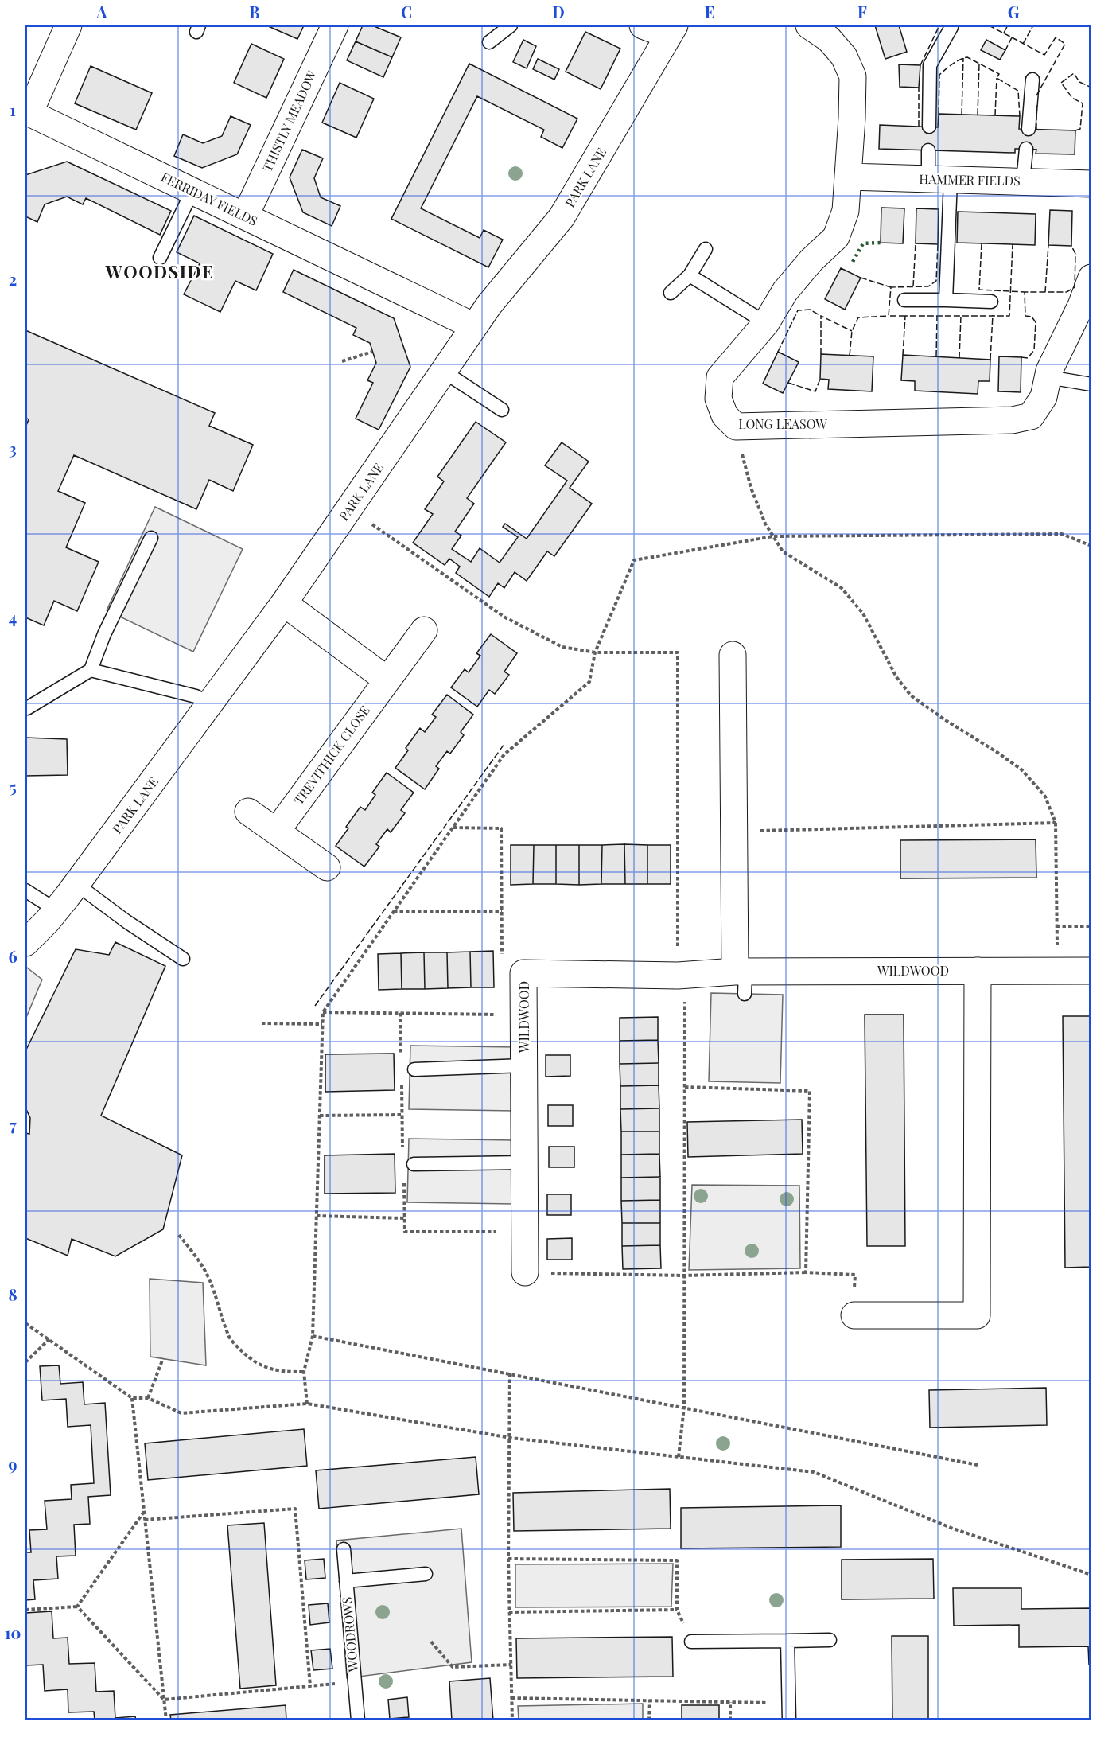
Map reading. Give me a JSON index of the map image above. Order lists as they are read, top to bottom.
{
  "streets": {
    "street": [
      "THISTLY MEADOW",
      "PARK LANE",
      "HAMMER FIELDS",
      "FERRIDAY FIELDS",
      "LONG LEASOW",
      "TREVITHICK CLOSE",
      "WILDWOOD"
    ],
    "lane": ["WOODROWS"]
  },
  "crossings": [
    ["THISTLY MEADOW", "FERRIDAY FIELDS"],
    ["PARK LANE", "FERRIDAY FIELDS"],
    ["HAMMER FIELDS", "LONG LEASOW"]
  ],
  "districts": ["WOODSIDE"],
  "grid": {
    "columns": [
      "A",
      "B",
      "C",
      "D",
      "E",
      "F",
      "G"
    ],
    "rows": [
      "1",
      "2",
      "3",
      "4",
      "5",
      "6",
      "7",
      "8",
      "9",
      "10"
    ]
  }
}
